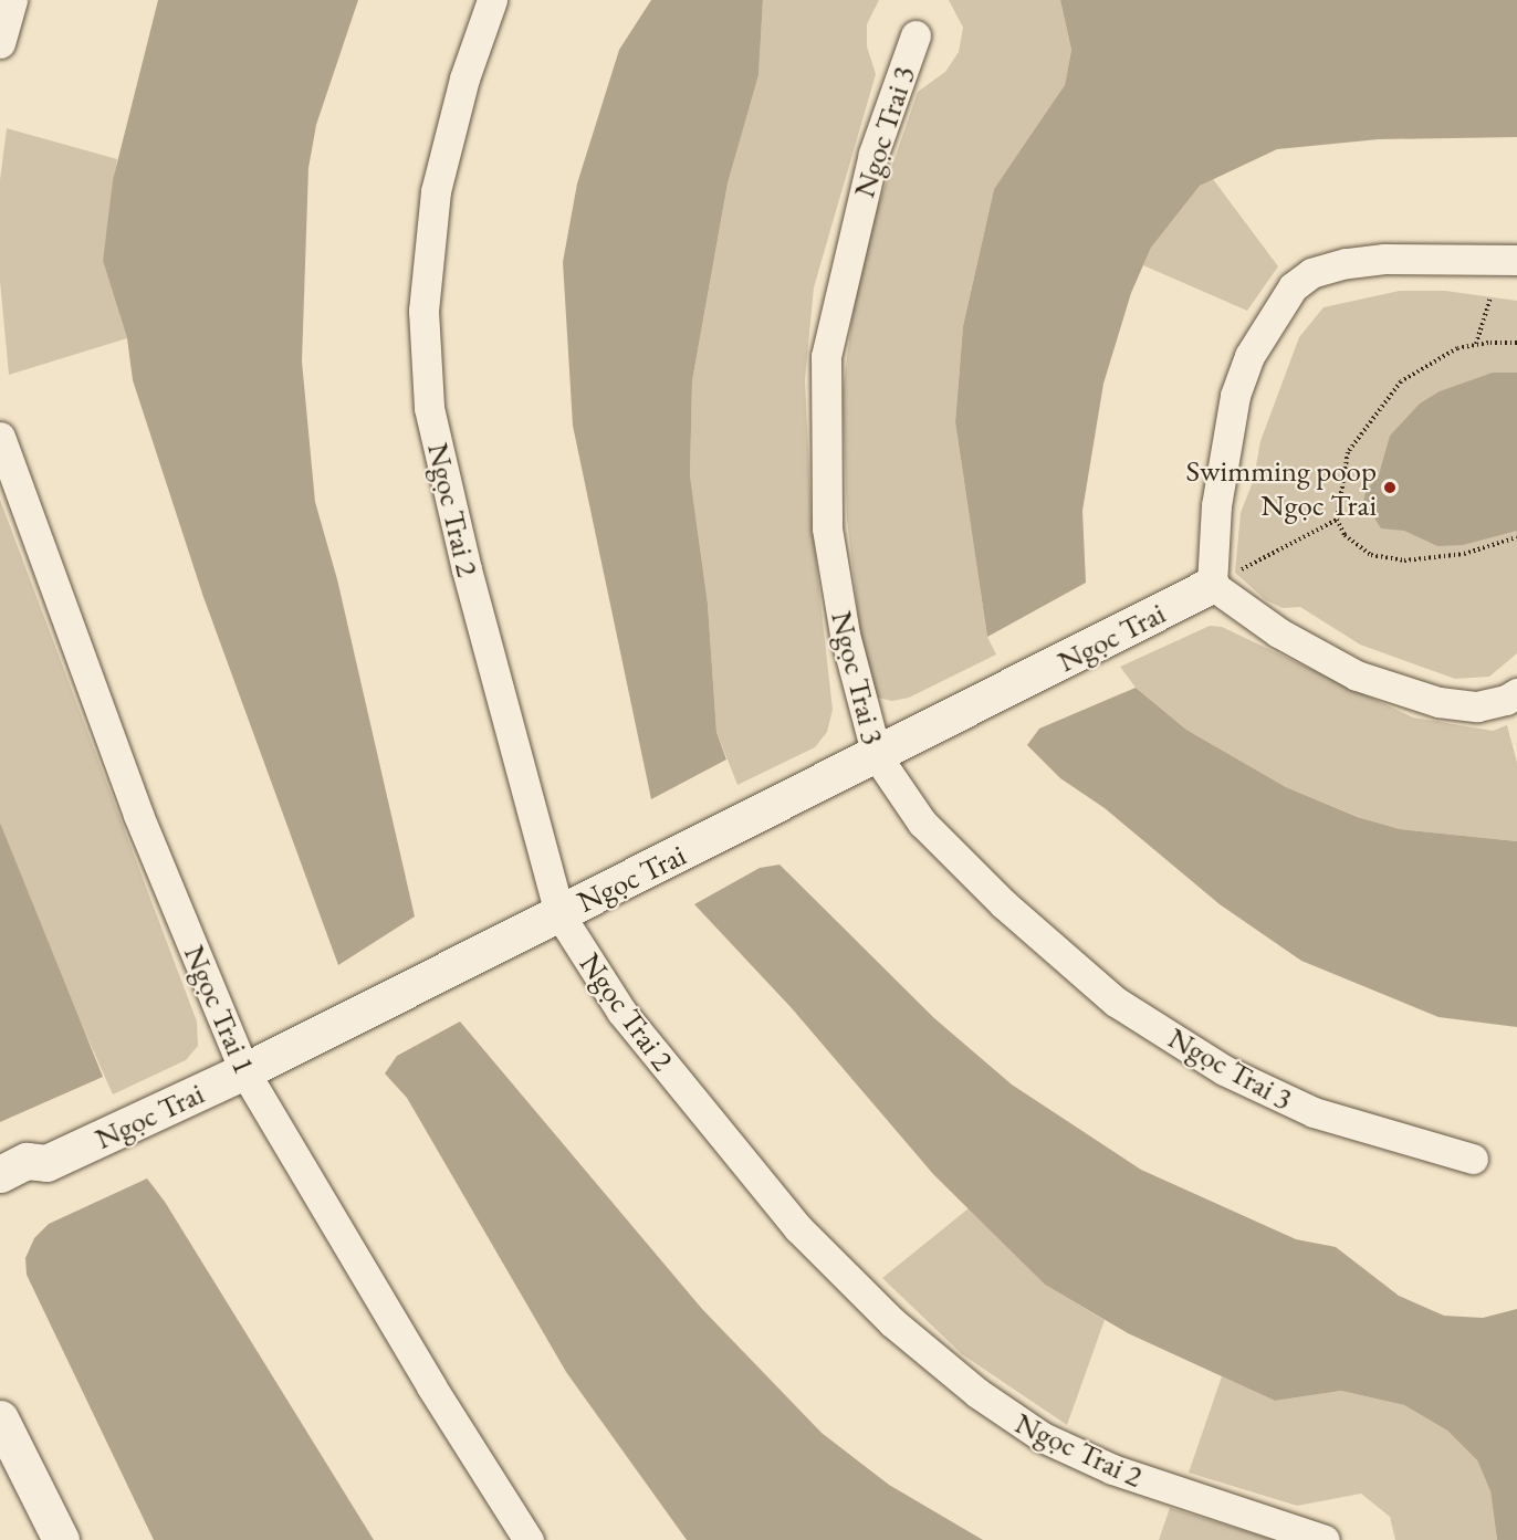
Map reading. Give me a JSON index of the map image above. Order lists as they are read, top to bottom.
{
  "streets": {
    "street": [
      "Ngọc Trai 3",
      "Ngọc Trai 2",
      "Ngọc Trai",
      "Ngọc Trai 1"
    ]
  },
  "crossings": [
    ["Ngọc Trai 3", "Ngọc Trai"],
    ["Ngọc Trai 2", "Ngọc Trai"],
    ["Ngọc Trai", "Ngọc Trai 1"]
  ],
  "places": ["Swimming poop Ngọc Trai"]
}
